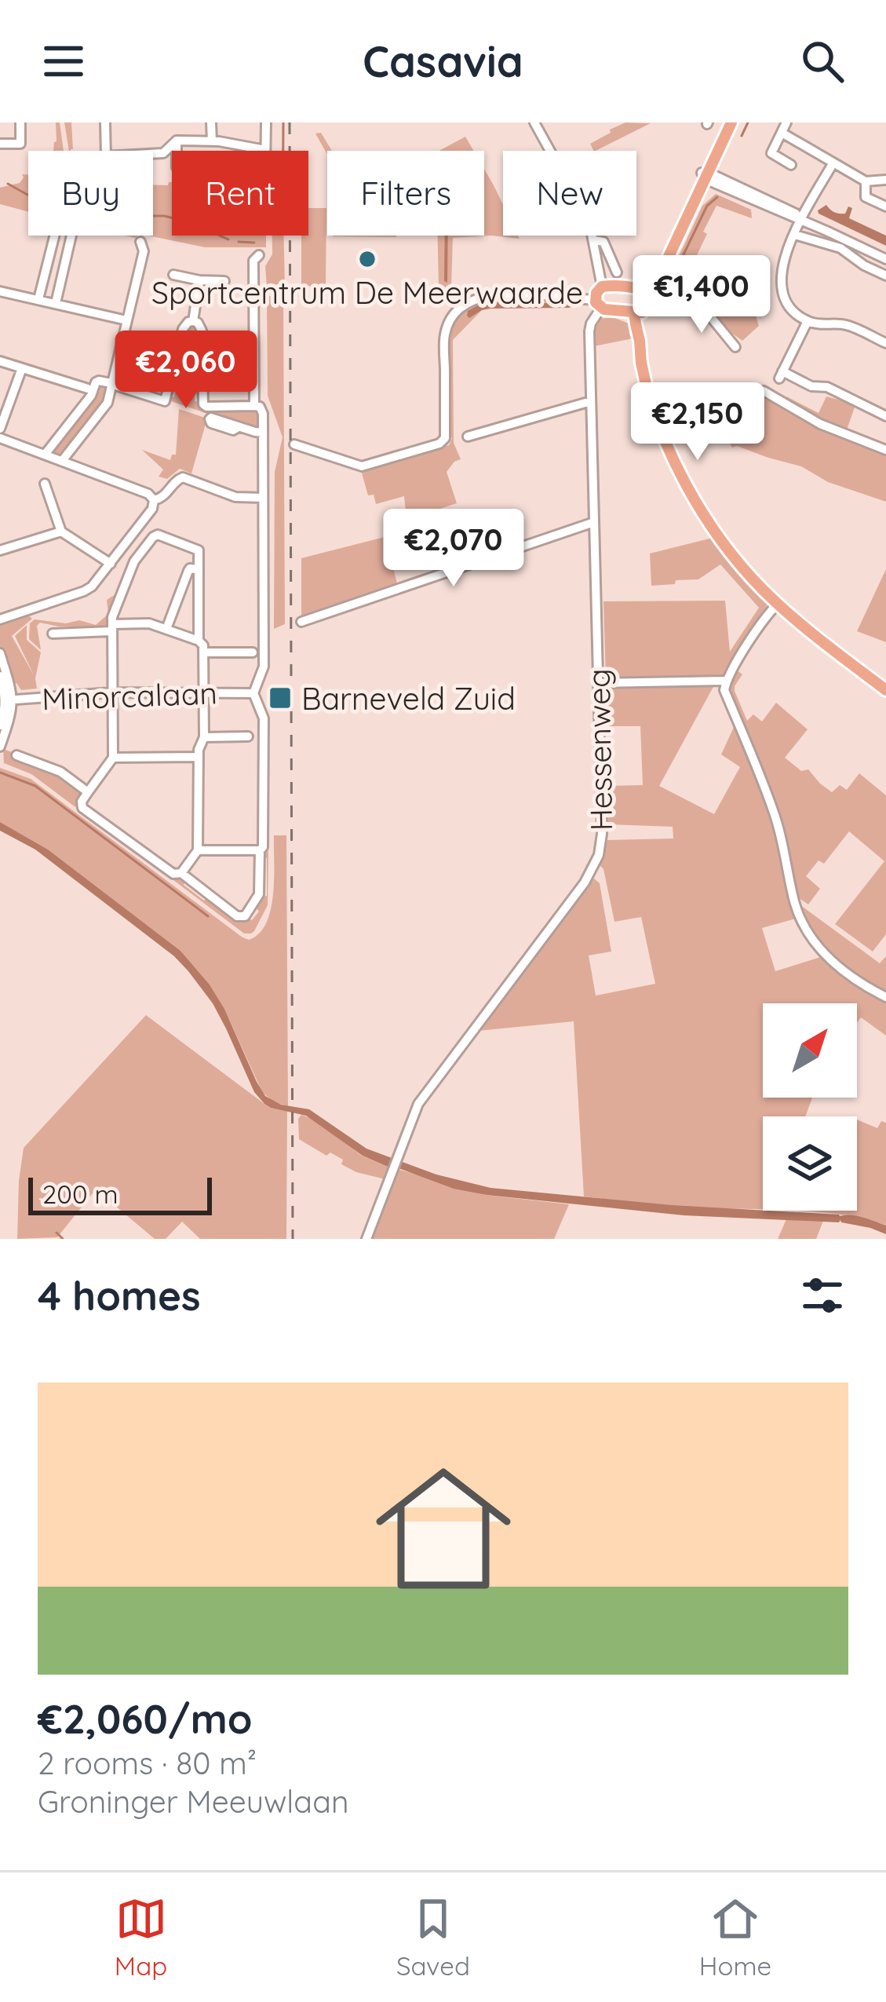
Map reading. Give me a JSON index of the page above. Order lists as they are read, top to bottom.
{
  "streets": {
    "street": ["Minorcalaan", "Hessenweg"]
  },
  "places": {
    "other": ["Sportcentrum De Meerwaarde"],
    "transit": ["Barneveld Zuid"]
  },
  "scale_bar": "200 m",
  "north": "top right",
  "page": {
    "header": "Casavia",
    "chip": [
      "Buy",
      "Rent",
      "Filters",
      "New"
    ],
    "price": [
      "€1,400",
      "€2,060",
      "€2,150",
      "€2,070"
    ],
    "scale": "200 m",
    "heading": "4 homes",
    "list": [
      {
        "name": "€2,060/mo",
        "note": "2 rooms · 80 m² · Groninger Meeuwlaan"
      }
    ],
    "tabs": ["Map", "Saved", "Home"]
  }
}
